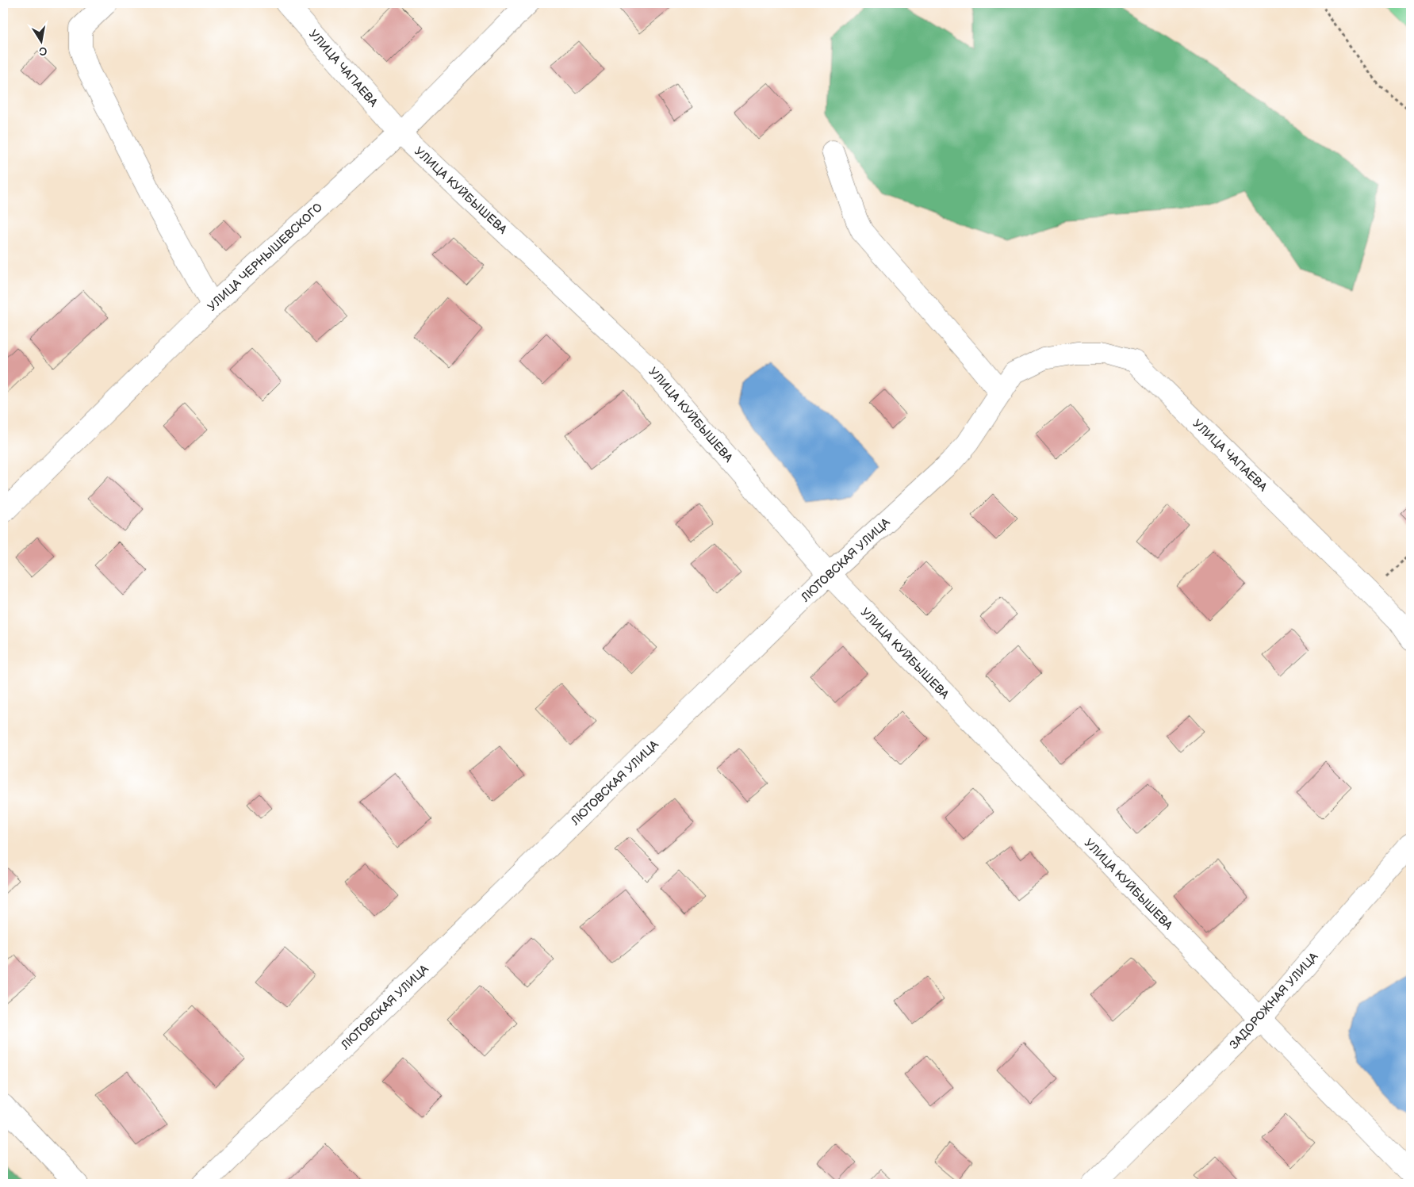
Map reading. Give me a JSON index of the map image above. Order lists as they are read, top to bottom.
{
  "streets": {
    "street": [
      "УЛИЦА ЧАПАЕВА",
      "УЛИЦА КУЙБЫШЕВА",
      "УЛИЦА ЧЕРНЫШЕВСКОГО",
      "ЛЮТОВСКАЯ УЛИЦА",
      "ЗАДОРОЖНАЯ УЛИЦА"
    ]
  },
  "crossings": [
    ["УЛИЦА ЧАПАЕВА", "УЛИЦА КУЙБЫШЕВА"],
    ["УЛИЦА ЧАПАЕВА", "УЛИЦА ЧЕРНЫШЕВСКОГО"],
    ["УЛИЦА ЧАПАЕВА", "ЛЮТОВСКАЯ УЛИЦА"],
    ["УЛИЦА КУЙБЫШЕВА", "УЛИЦА ЧЕРНЫШЕВСКОГО"],
    ["УЛИЦА КУЙБЫШЕВА", "ЛЮТОВСКАЯ УЛИЦА"],
    ["УЛИЦА КУЙБЫШЕВА", "ЗАДОРОЖНАЯ УЛИЦА"]
  ],
  "north": "bottom"
}
